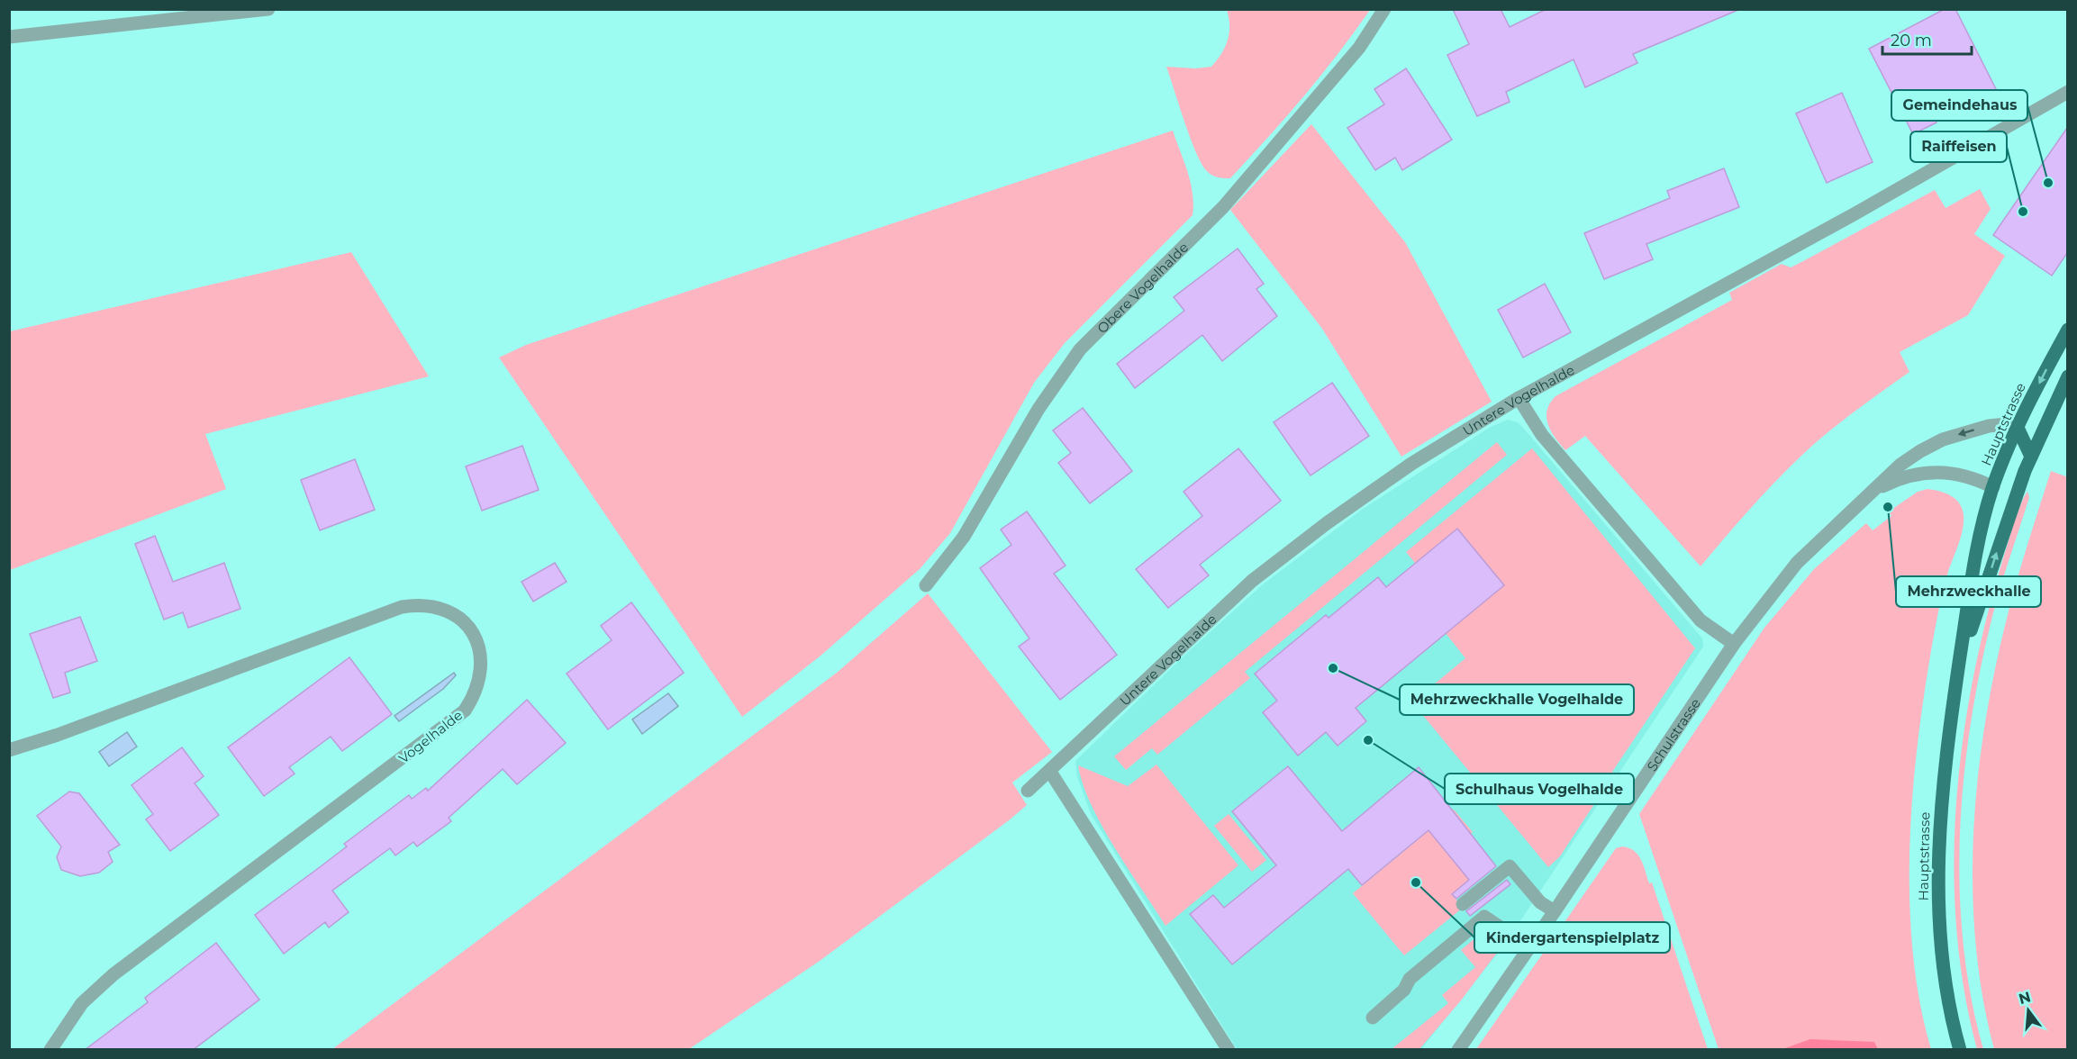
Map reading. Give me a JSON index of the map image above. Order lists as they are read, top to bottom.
{
  "streets": {
    "main road": ["Hauptstrasse"],
    "street": [
      "Obere Vogelhalde",
      "Untere Vogelhalde",
      "Schulstrasse",
      "Vogelhalde"
    ]
  },
  "crossings": [
    ["Hauptstrasse", "Schulstrasse"]
  ],
  "places": [
    "Gemeindehaus",
    "Raiffeisen",
    "Mehrzweckhalle",
    "Mehrzweckhalle Vogelhalde",
    "Schulhaus Vogelhalde",
    "Kindergartenspielplatz"
  ],
  "scale_bar": "20 m",
  "north": "top"
}
